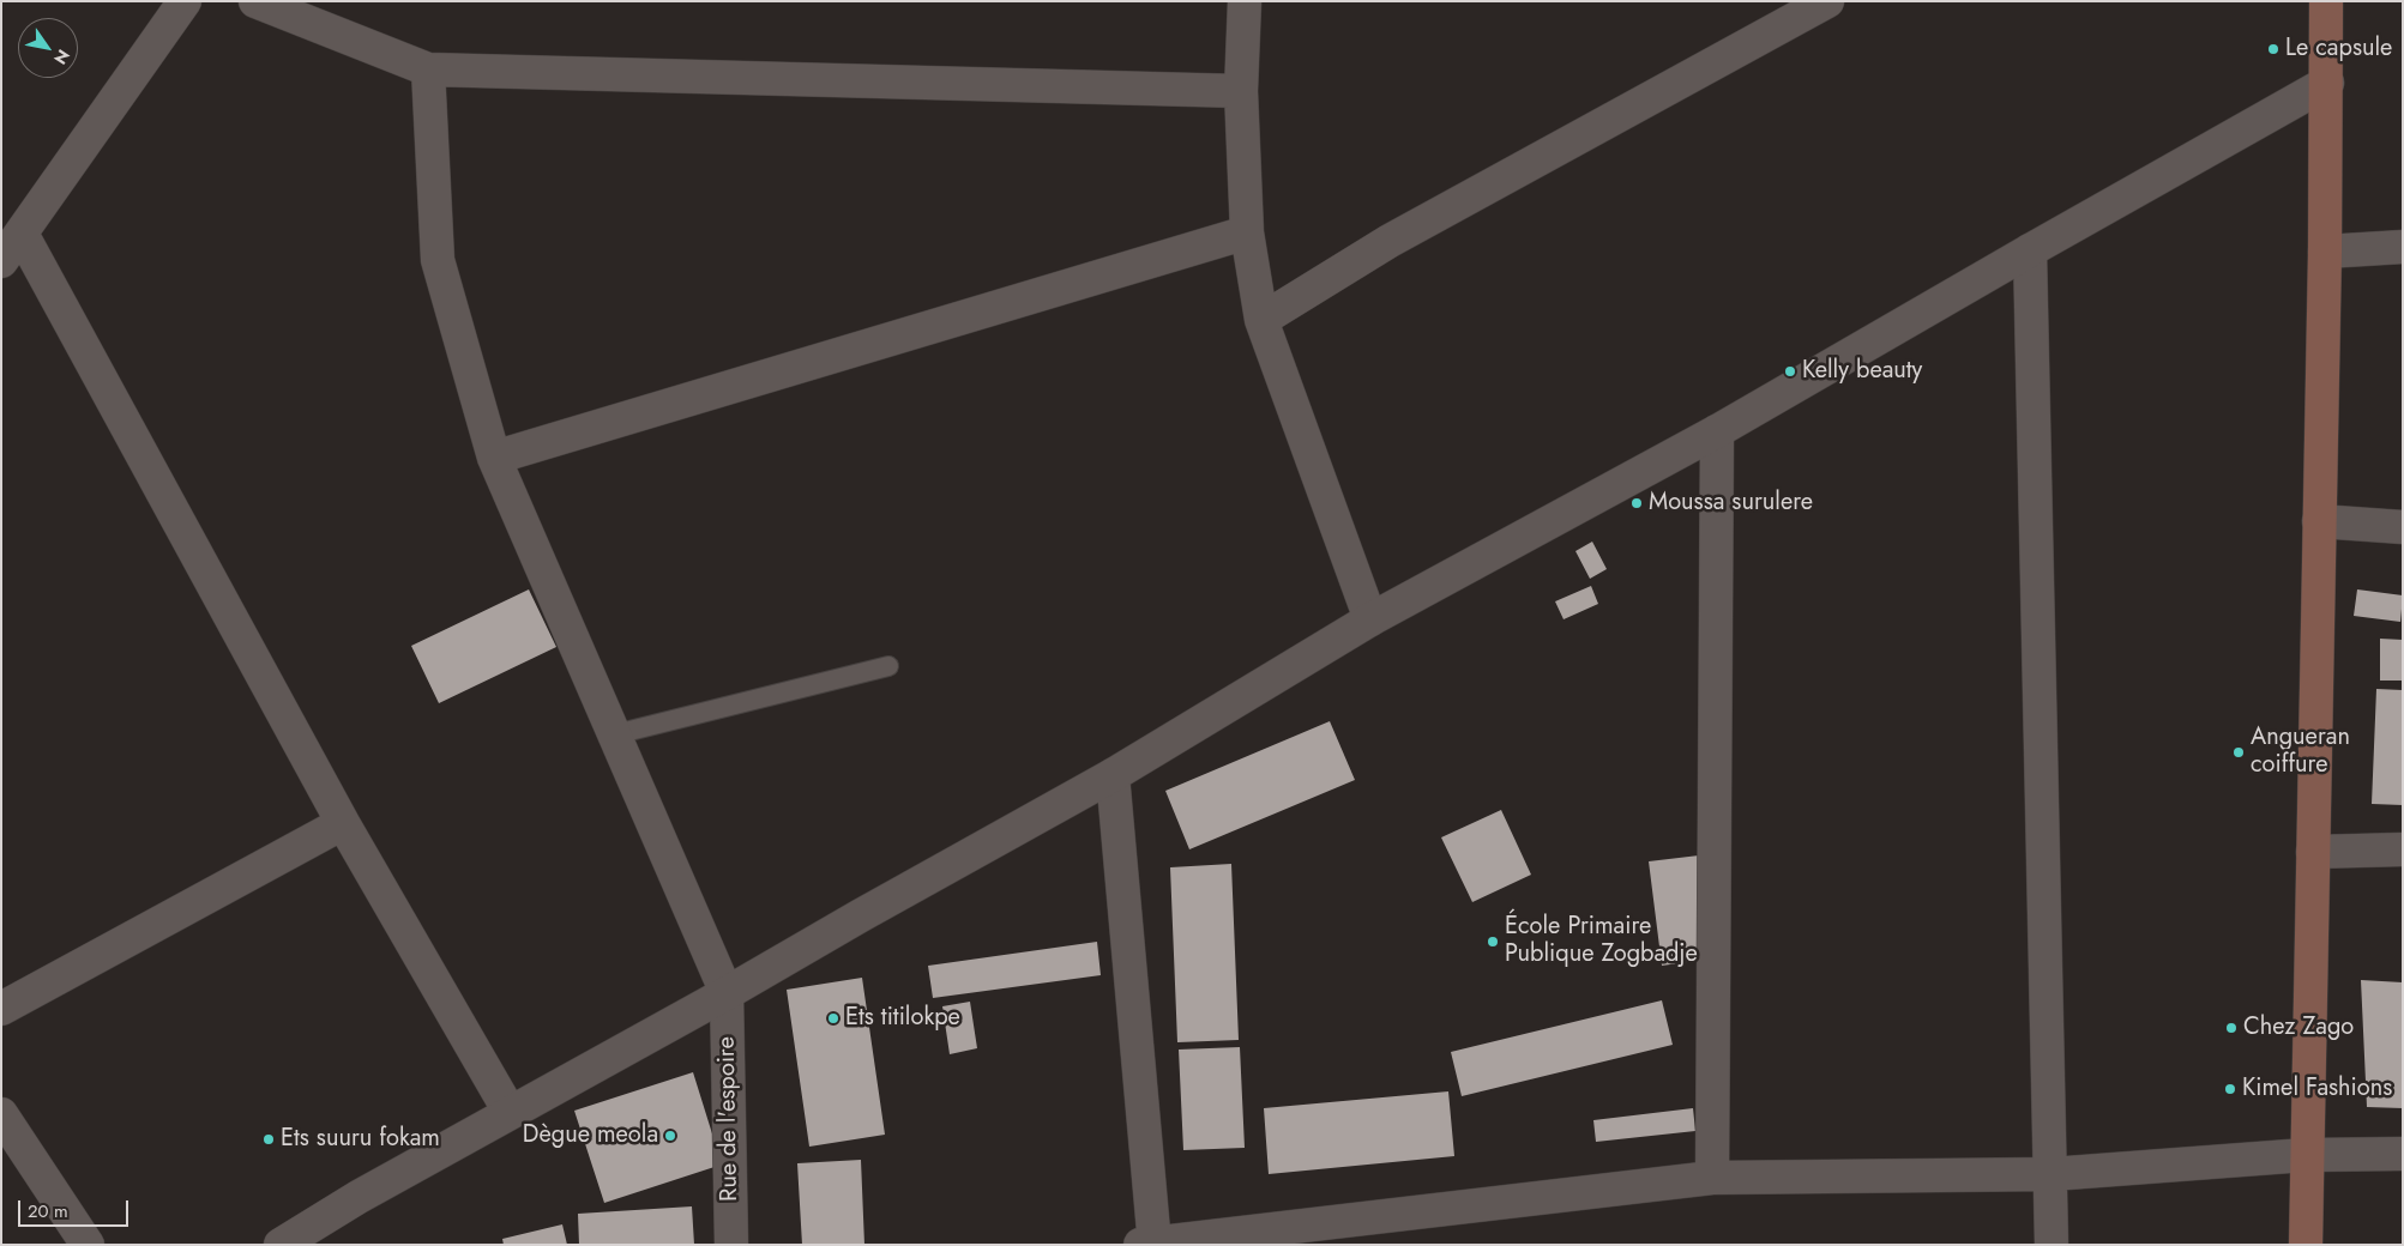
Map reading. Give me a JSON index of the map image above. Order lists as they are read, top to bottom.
{
  "streets": {
    "street": ["Rue de l'espoire"]
  },
  "places": [
    "Le capsule",
    "Kelly beauty",
    "Moussa surulere",
    "Angueran coiffure",
    "École Primaire Publique Zogbadje",
    "Ets titilokpe",
    "Chez Zago",
    "Kimel Fashions",
    "Dègue meola",
    "Ets suuru fokam"
  ],
  "scale_bar": "20 m",
  "north": "bottom right"
}
